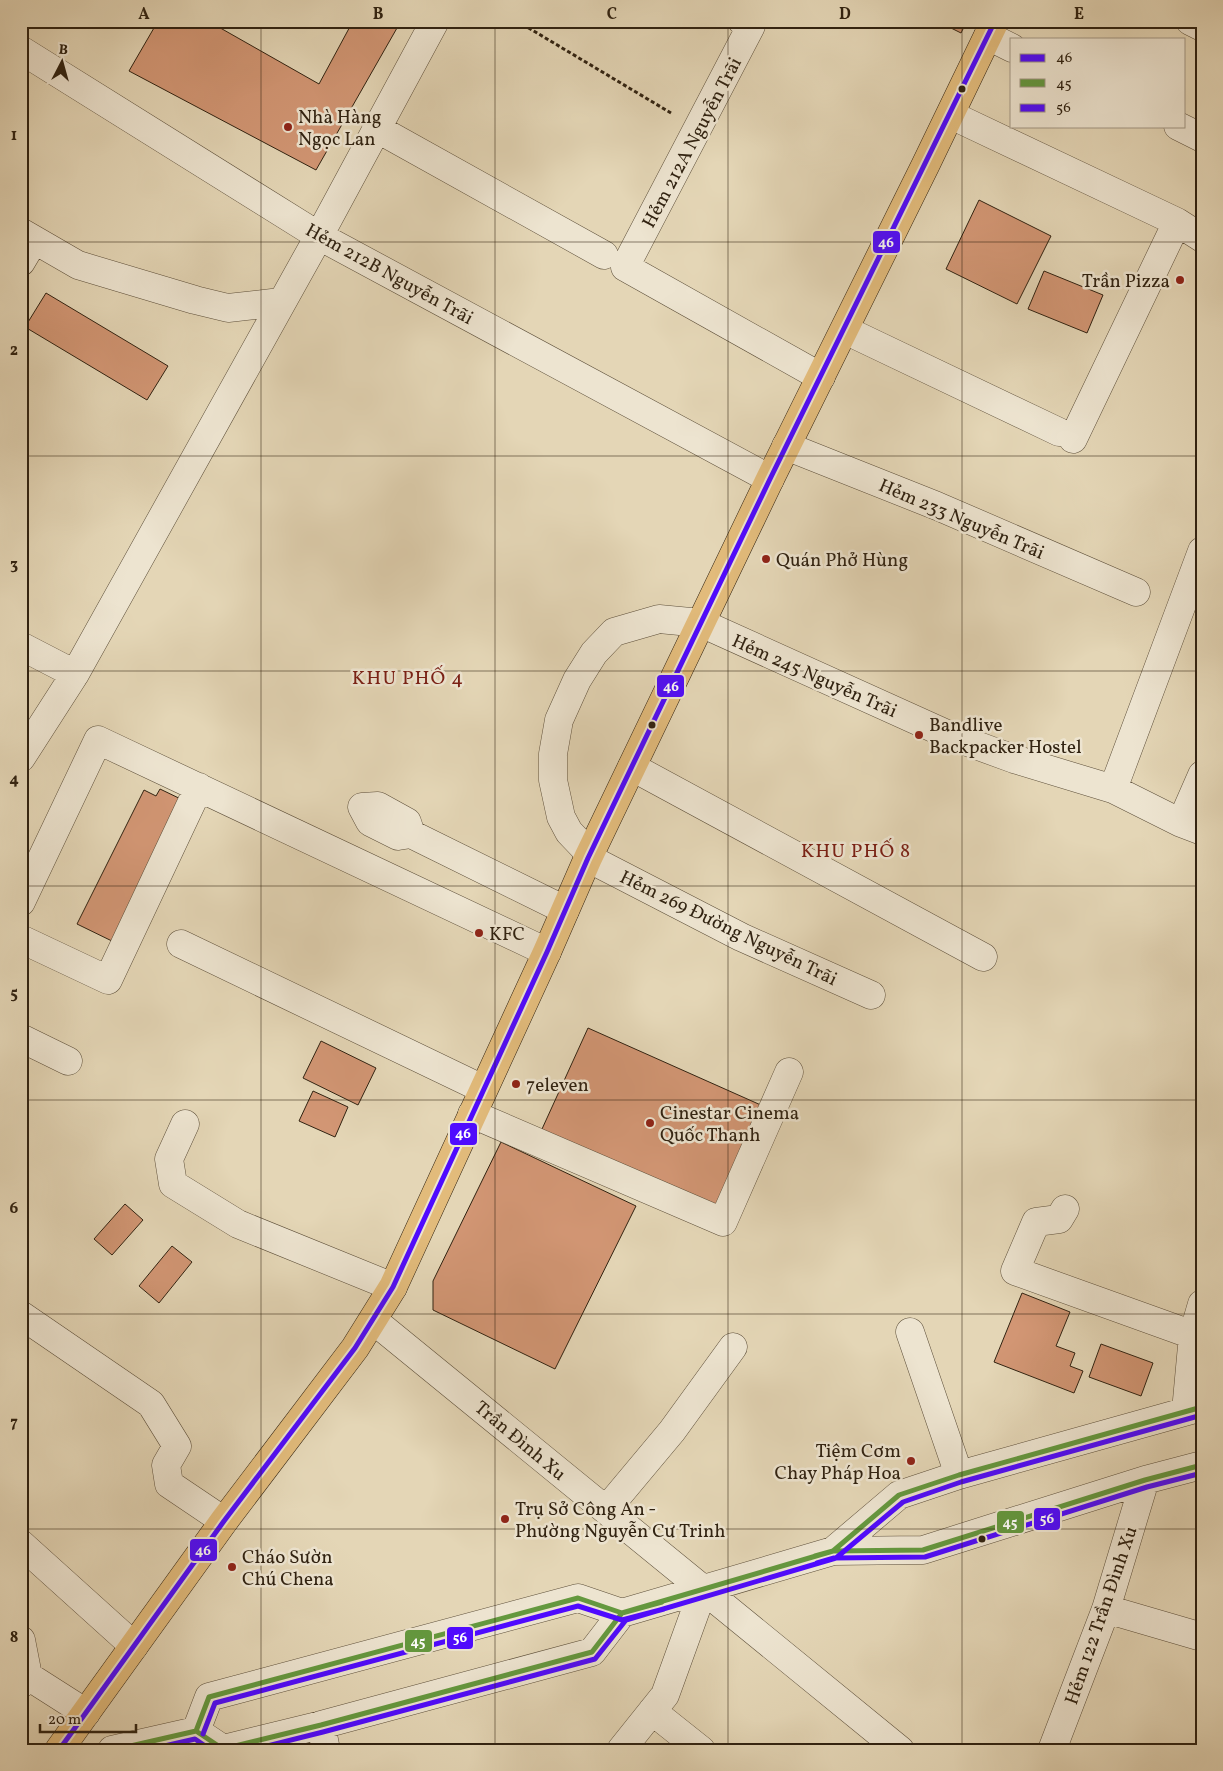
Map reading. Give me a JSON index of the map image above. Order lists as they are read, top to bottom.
{
  "streets": {
    "street": [
      "Hẻm 212A Nguyễn Trãi",
      "Hẻm 212B Nguyễn Trãi",
      "Hẻm 233 Nguyễn Trãi",
      "Hẻm 245 Nguyễn Trãi",
      "Hẻm 269 Đường Nguyễn Trãi",
      "Trần Ðình Xu",
      "Hẻm 122 Trần Ðình Xu"
    ]
  },
  "crossings": [
    ["Hẻm 245 Nguyễn Trãi", "Hẻm 269 Đường Nguyễn Trãi"]
  ],
  "districts": ["KHU PHỐ 4", "KHU PHỐ 8"],
  "places": [
    "Nhà Hàng Ngọc Lan",
    "Trần Pizza",
    "Quán Phở Hùng",
    "Bandlive Backpacker Hostel",
    "KFC",
    "7eleven",
    "Cinestar Cinema Quốc Thanh",
    "Tiệm Cơm Chay Pháp Hoa",
    "Trụ Sở Công An - Phường Nguyễn Cư Trinh",
    "Cháo Sườn Chú Chena"
  ],
  "lines": ["transit line 46", "transit line 45", "transit line 56"],
  "legend": ["46", "45", "56"],
  "scale_bar": "20 m",
  "north": "top",
  "grid": {
    "columns": [
      "A",
      "B",
      "C",
      "D",
      "E"
    ],
    "rows": [
      "1",
      "2",
      "3",
      "4",
      "5",
      "6",
      "7",
      "8"
    ]
  }
}
